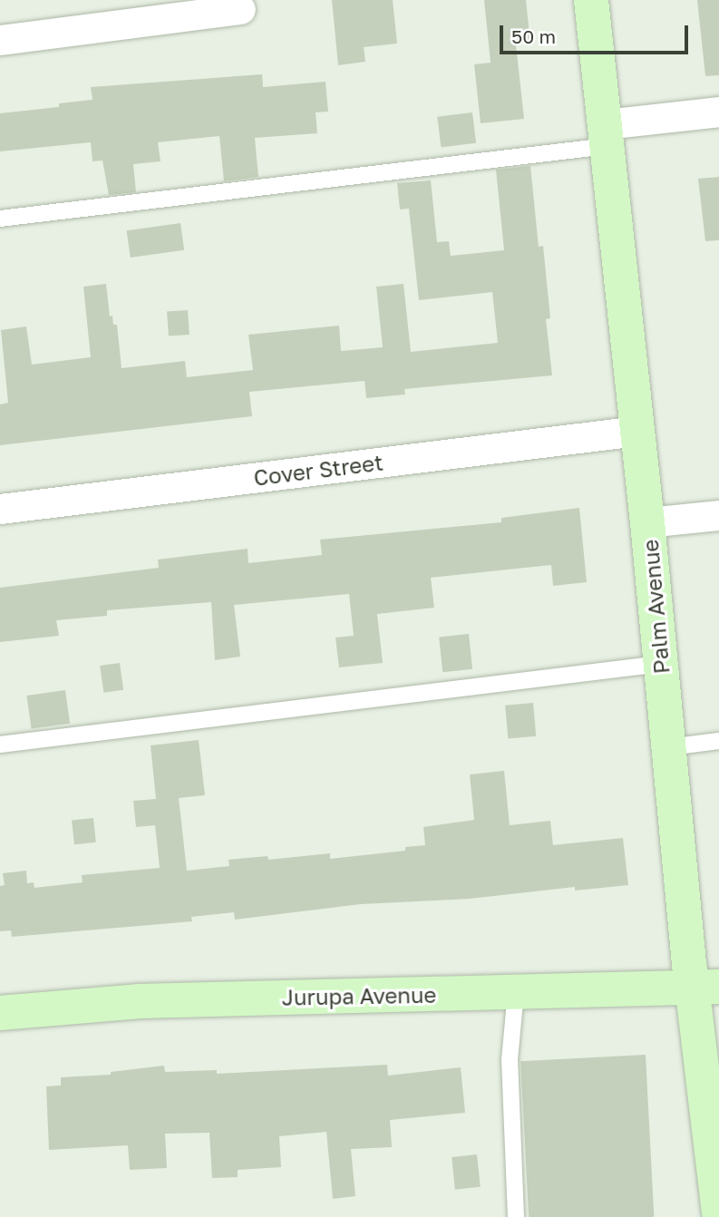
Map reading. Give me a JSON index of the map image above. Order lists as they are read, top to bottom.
{
  "streets": {
    "street": ["Cover Street", "Palm Avenue", "Jurupa Avenue"]
  },
  "crossings": [
    ["Cover Street", "Palm Avenue"],
    ["Palm Avenue", "Jurupa Avenue"]
  ],
  "scale_bar": "50 m"
}
